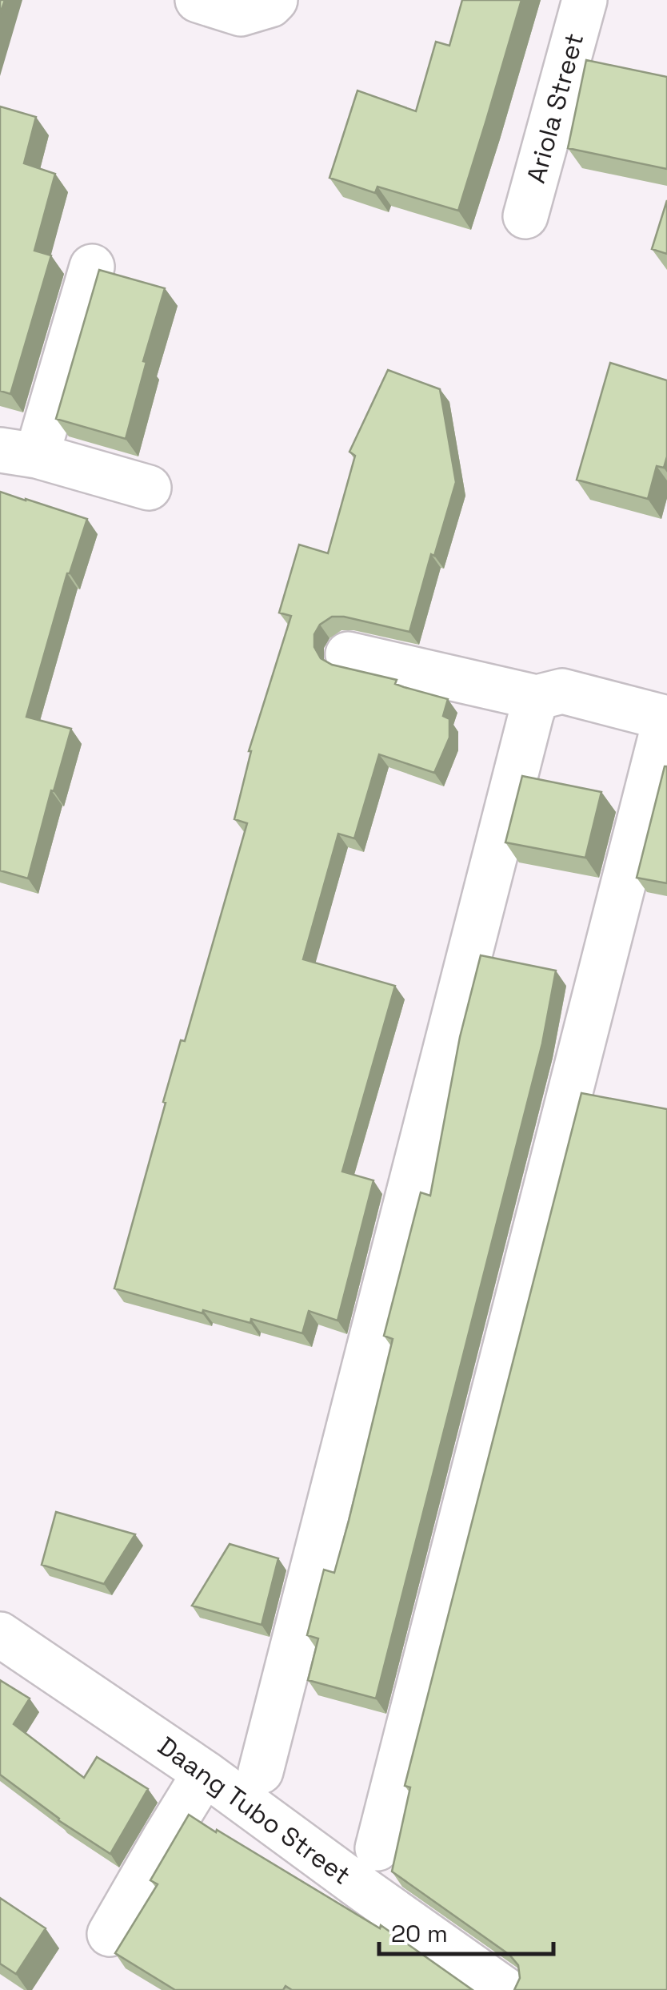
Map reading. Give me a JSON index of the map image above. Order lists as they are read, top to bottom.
{
  "streets": {
    "street": ["Ariola Street", "Daang Tubo Street"]
  },
  "scale_bar": "20 m"
}
